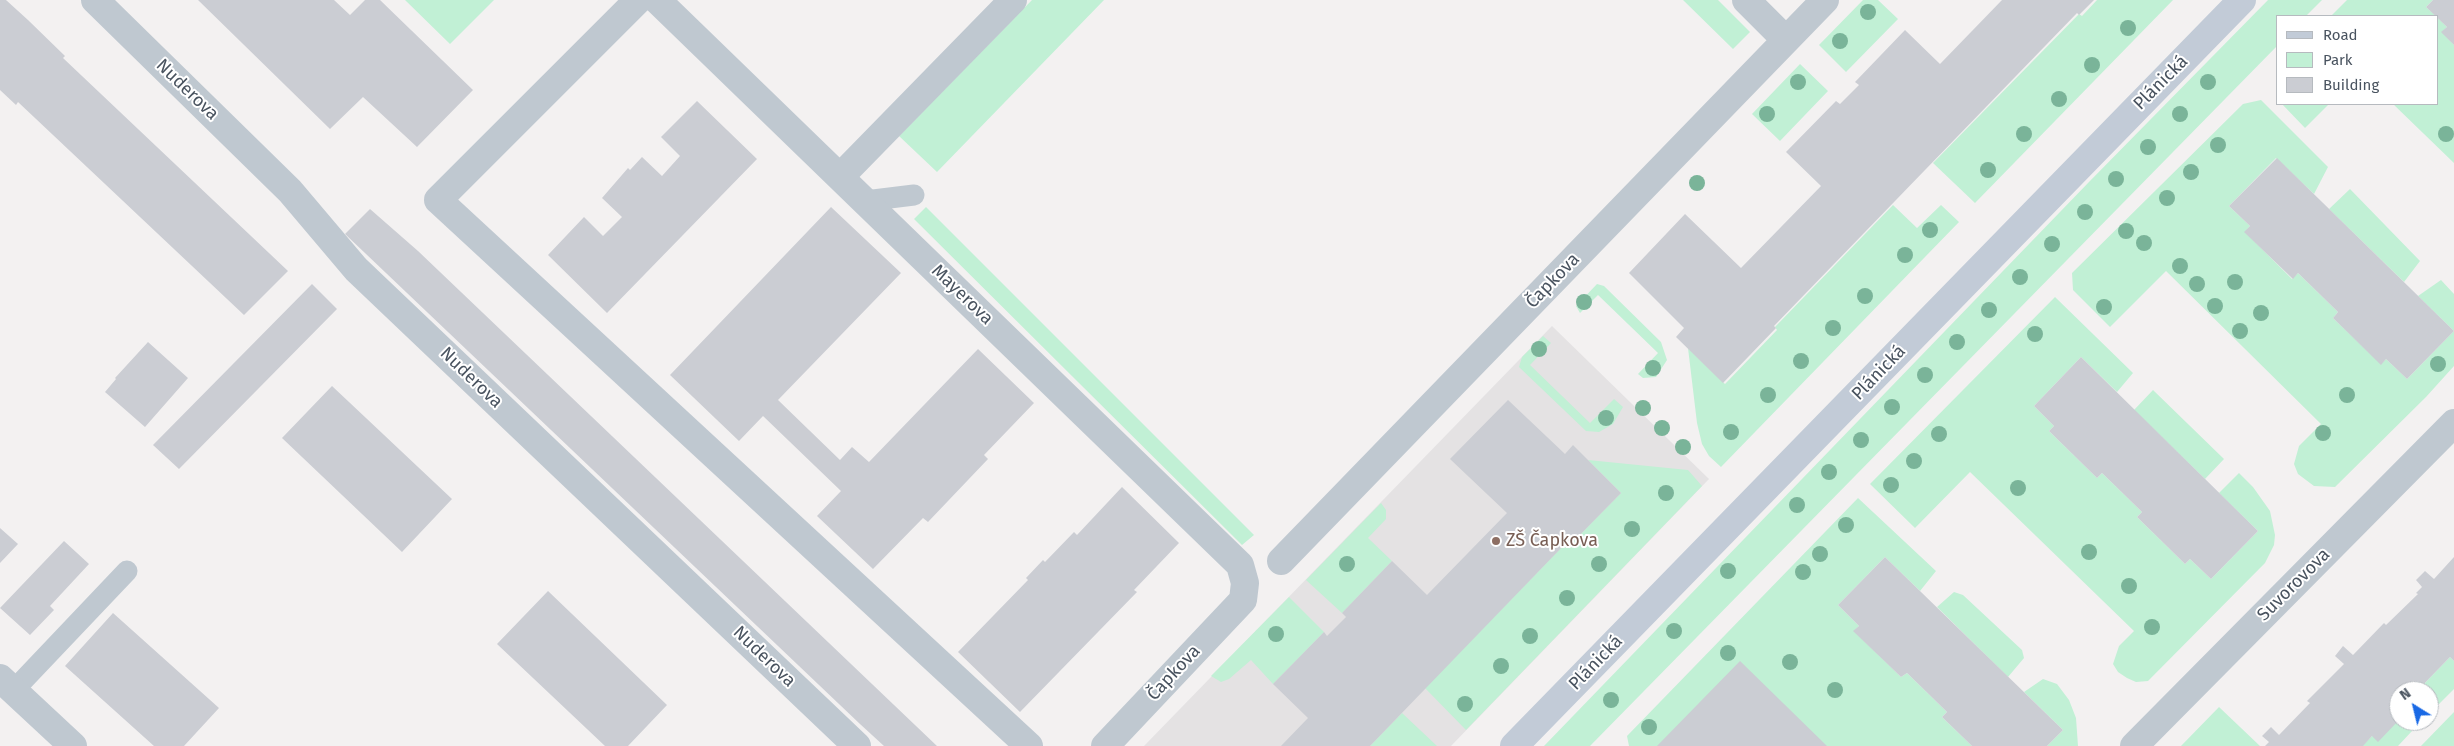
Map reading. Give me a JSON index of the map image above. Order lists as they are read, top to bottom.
{
  "streets": {
    "main road": ["Plánická"],
    "street": [
      "Nuderova",
      "Čapkova",
      "Mayerova",
      "Suvorovova"
    ]
  },
  "crossings": [
    ["Čapkova", "Mayerova"]
  ],
  "places": ["ZŠ Čapkova"],
  "legend": ["Road", "Park", "Building"],
  "north": "top left"
}
